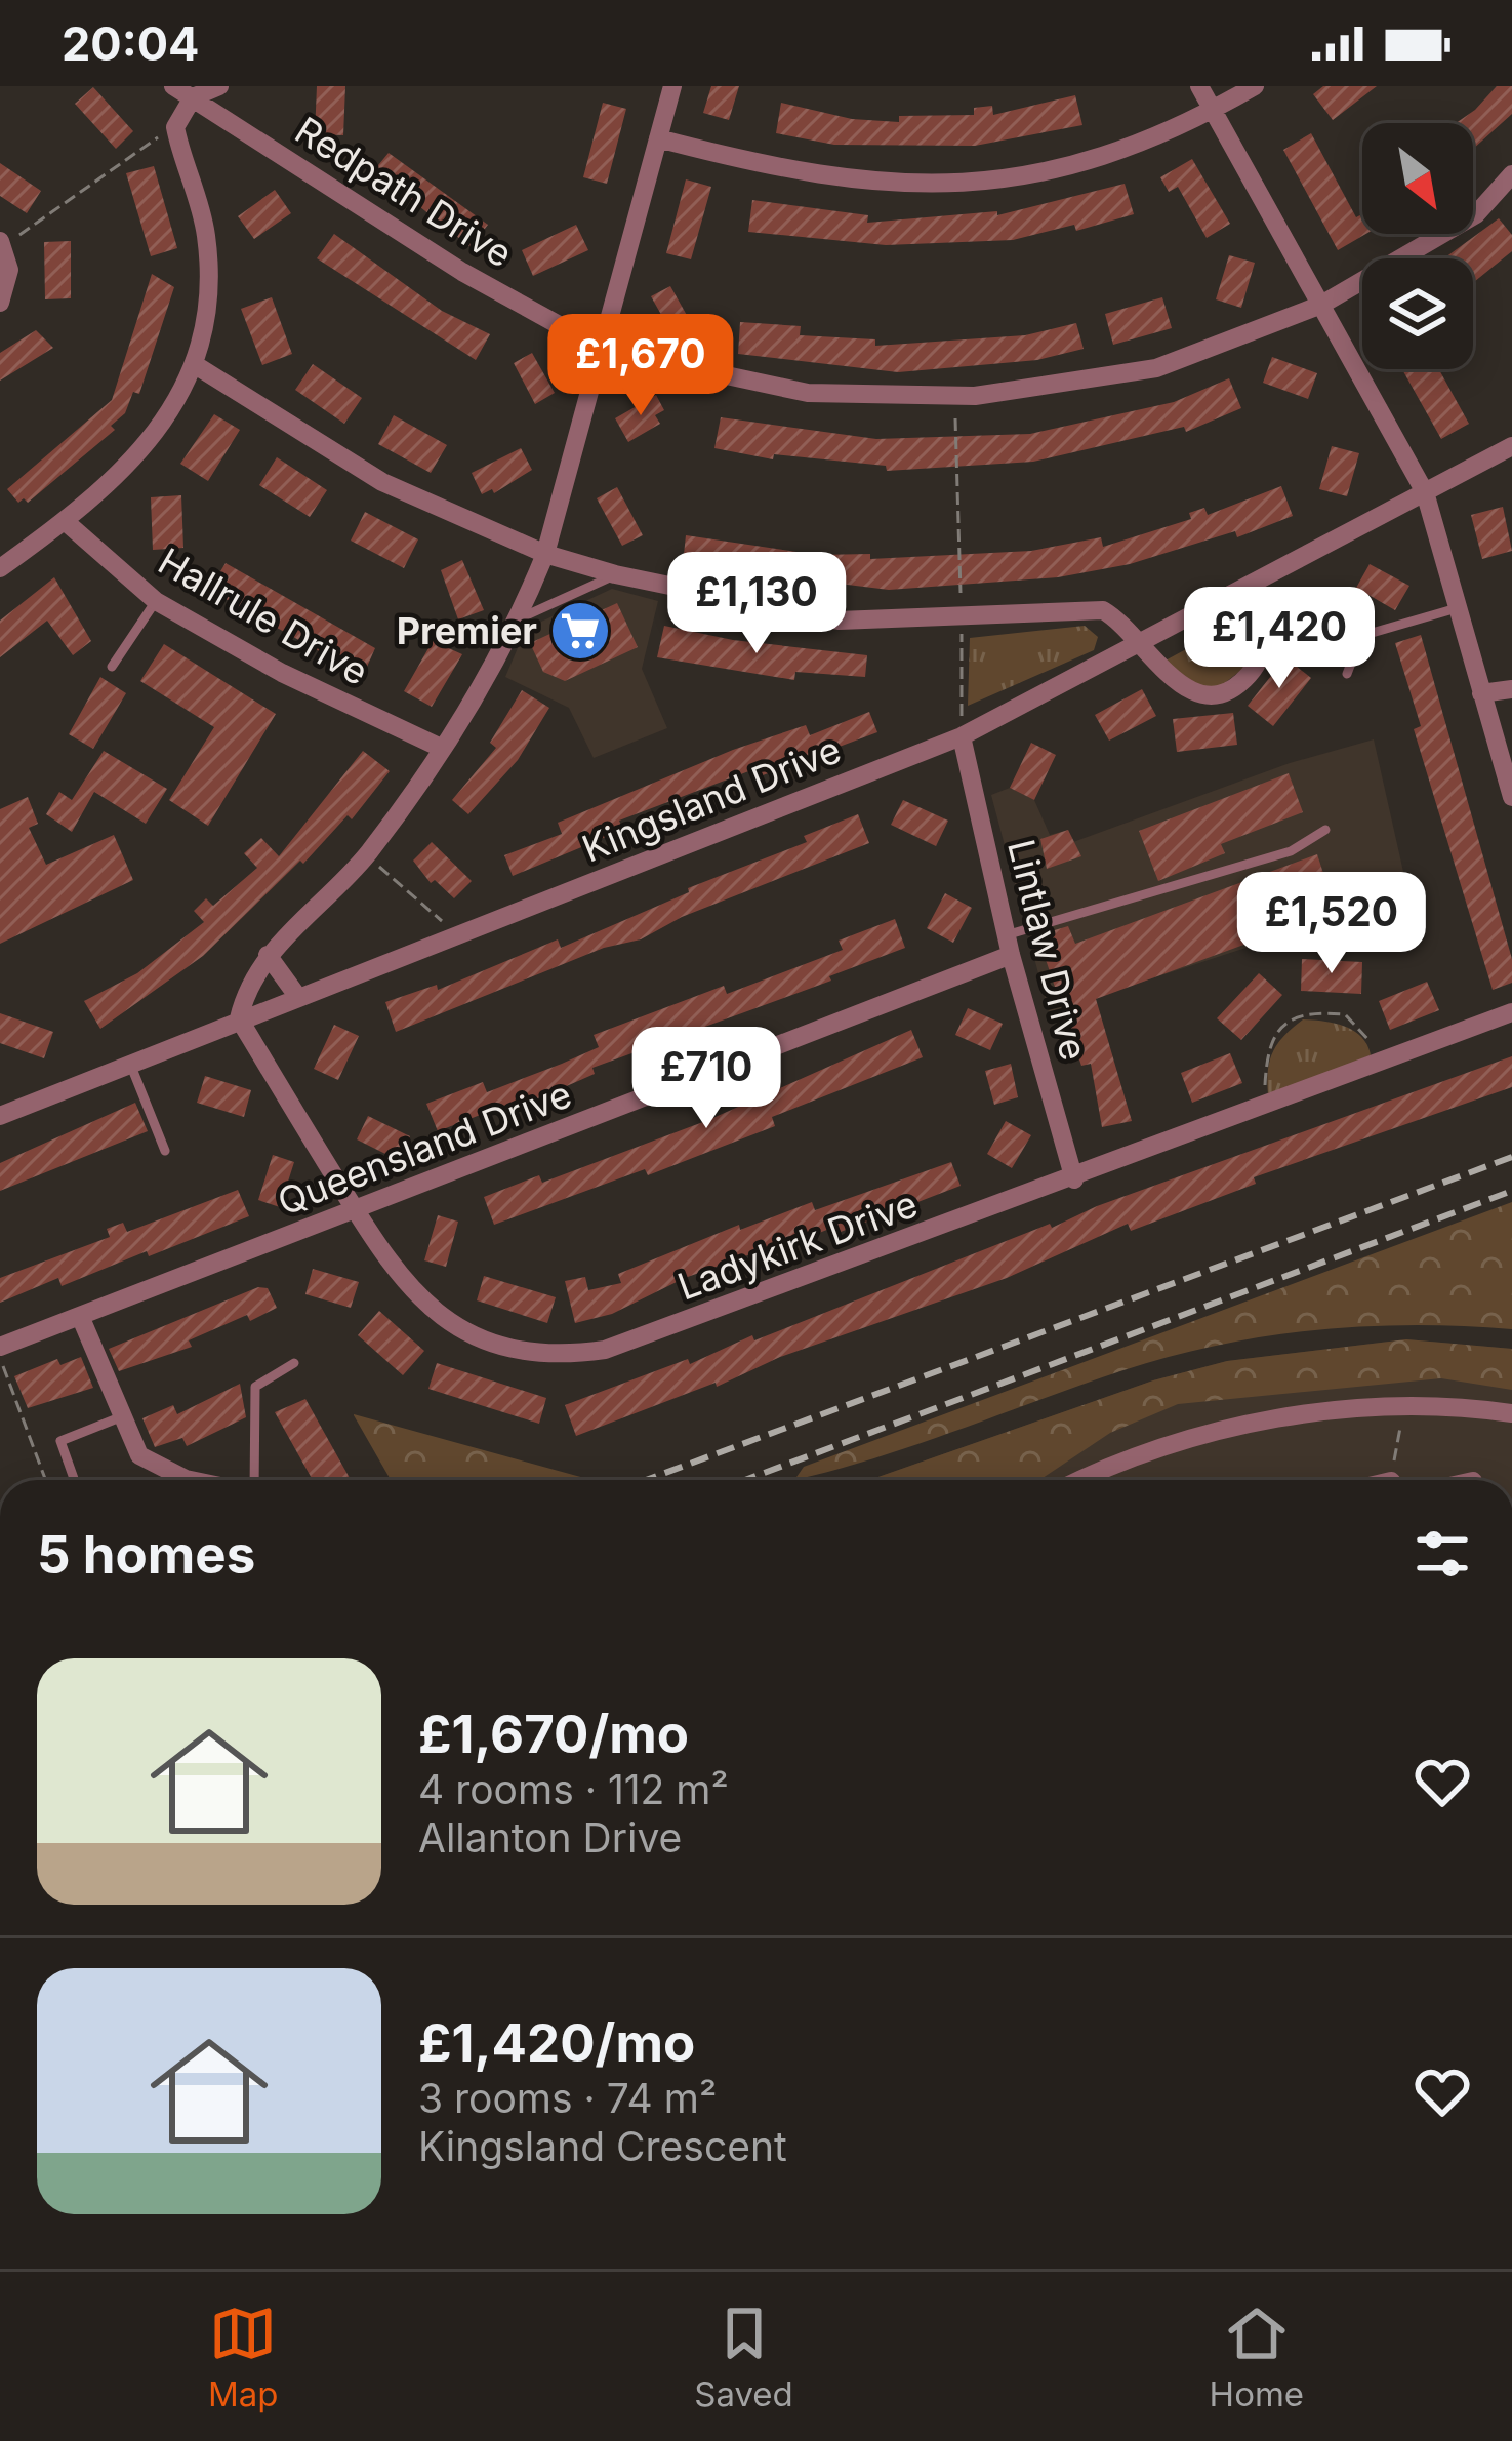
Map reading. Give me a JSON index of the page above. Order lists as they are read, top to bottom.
{
  "streets": {
    "street": [
      "Redpath Drive",
      "Hallrule Drive",
      "Kingsland Drive",
      "Lintlaw Drive",
      "Queensland Drive",
      "Ladykirk Drive"
    ]
  },
  "crossings": [
    ["Kingsland Drive", "Lintlaw Drive"],
    ["Kingsland Drive", "Ladykirk Drive"],
    ["Lintlaw Drive", "Queensland Drive"],
    ["Lintlaw Drive", "Ladykirk Drive"],
    ["Queensland Drive", "Ladykirk Drive"]
  ],
  "places": {
    "supermarket": ["Premier"]
  },
  "north": "bottom right",
  "page": {
    "status": "20:04",
    "price": [
      "£1,670",
      "£1,130",
      "£1,420",
      "£1,520",
      "£710"
    ],
    "heading": "5 homes",
    "list": [
      {
        "name": "£1,670/mo",
        "note": "4 rooms · 112 m² · Allanton Drive"
      },
      {
        "name": "£1,420/mo",
        "note": "3 rooms · 74 m² · Kingsland Crescent"
      }
    ],
    "tabs": ["Map", "Saved", "Home"]
  }
}
